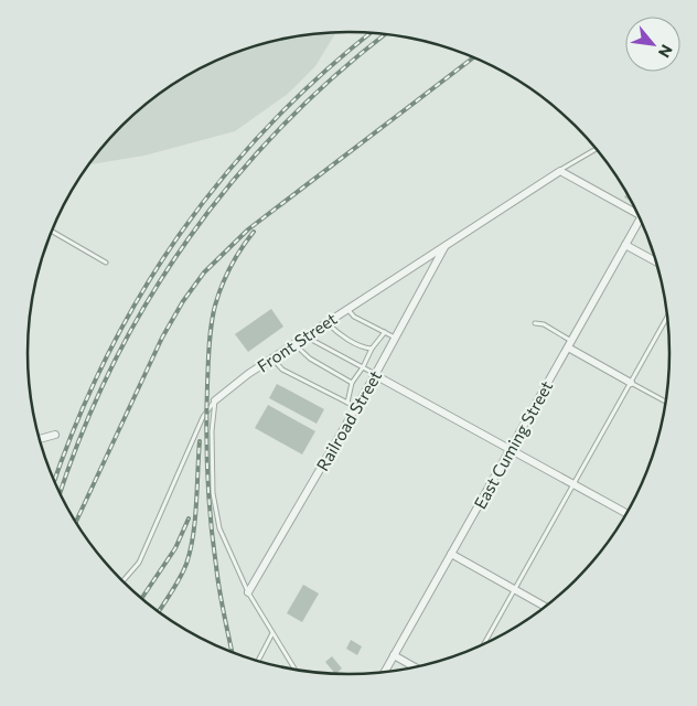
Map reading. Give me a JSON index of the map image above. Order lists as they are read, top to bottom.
{
  "streets": {
    "street": ["Front Street", "Railroad Street", "East Cuming Street"]
  },
  "crossings": [
    ["Front Street", "Railroad Street"]
  ],
  "north": "bottom right"
}
